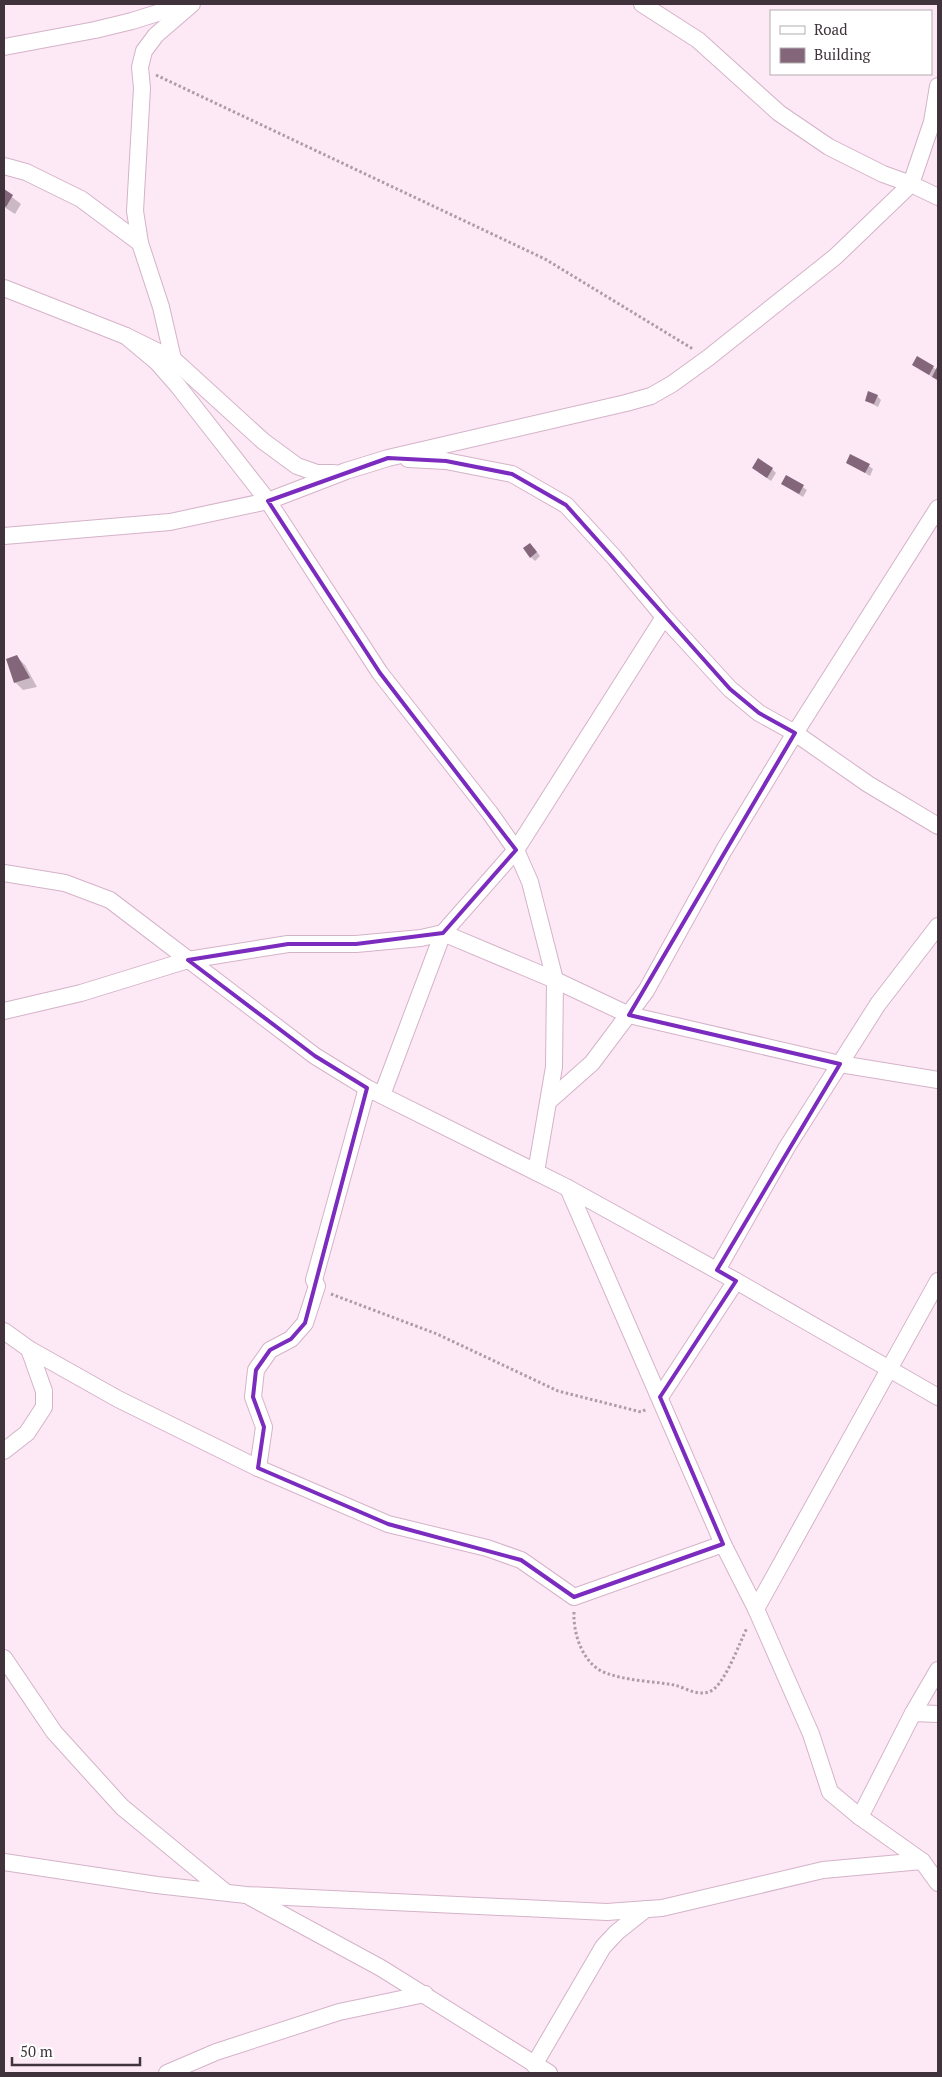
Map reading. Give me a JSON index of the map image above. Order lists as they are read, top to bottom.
{
  "legend": ["Road", "Building"],
  "scale_bar": "50 m"
}
